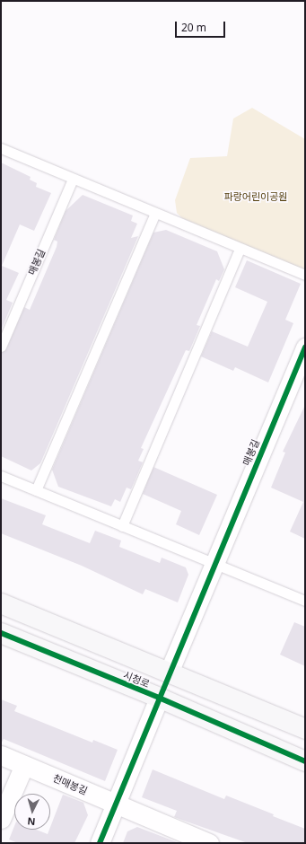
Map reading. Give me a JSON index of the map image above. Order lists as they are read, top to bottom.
{
  "streets": {
    "street": ["매봉길", "시청로", "천매봉길"]
  },
  "crossings": [
    ["매봉길", "시청로"]
  ],
  "parks": ["파랑어린이공원"],
  "scale_bar": "20 m",
  "north": "bottom"
}
